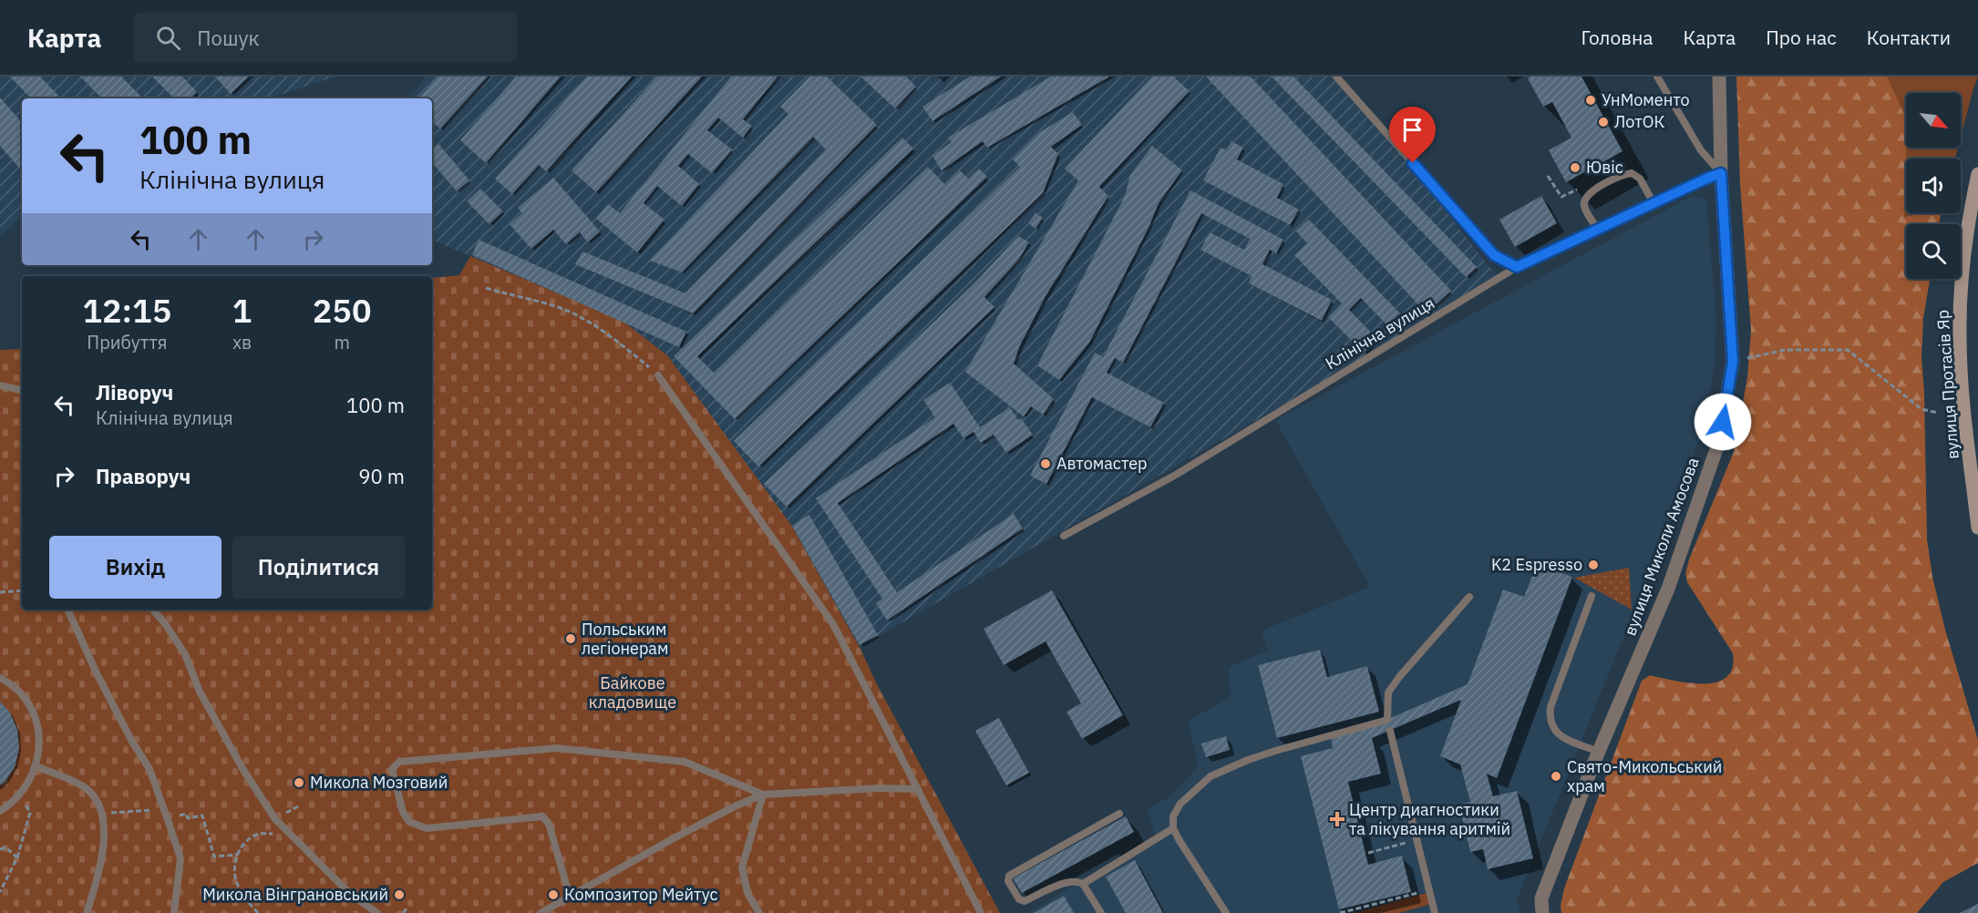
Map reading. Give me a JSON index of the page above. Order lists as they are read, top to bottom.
{
  "streets": {
    "main road": ["вулиця Протасів Яр"],
    "street": ["вулиця Миколи Амосова"],
    "lane": ["Клінічна вулиця"]
  },
  "crossings": [
    ["Клінічна вулиця", "вулиця Миколи Амосова"]
  ],
  "parks": ["Байкове кладовище"],
  "places": {
    "other": [
      "УнМоменто",
      "ЛотОК",
      "Ювіс",
      "Автомастер",
      "K2 Espresso",
      "Польським легіонерам",
      "Свято-Микольський храм",
      "Микола Мозговий",
      "Микола Вінграновський",
      "Композитор Мейтус"
    ],
    "health": ["Центр диагностики та лікування аритмій"]
  },
  "north": "bottom right",
  "page": {
    "header": "Карта",
    "search": "Пошук",
    "nav": [
      "Головна",
      "Карта",
      "Про нас",
      "Контакти"
    ],
    "turn": ["100 m", "Клінічна вулиця"],
    "eta": [
      "12:15",
      "Прибуття",
      "1",
      "хв",
      "250",
      "m"
    ],
    "list": [
      {
        "name": "Ліворуч",
        "note": "Клінічна вулиця",
        "value": "100 m"
      },
      {
        "name": "Праворуч",
        "value": "90 m"
      }
    ],
    "buttons": ["Вихід", "Поділитися"]
  }
}
